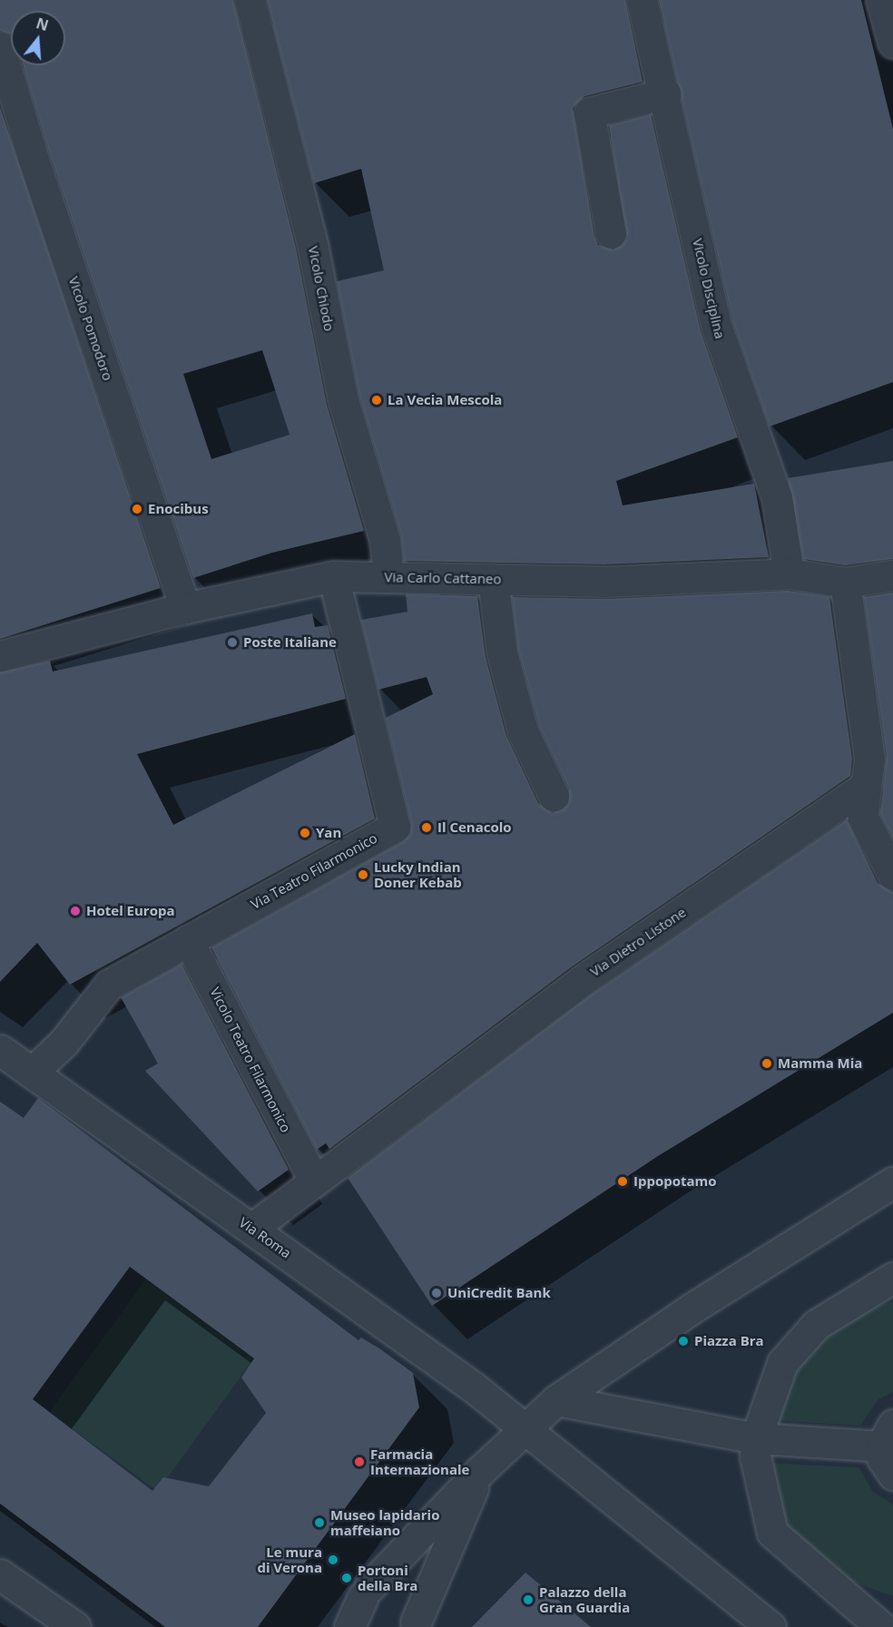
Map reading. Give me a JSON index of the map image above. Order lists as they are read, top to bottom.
{
  "streets": {
    "street": [
      "Vicolo Chiodo",
      "Vicolo Disciplina",
      "Vicolo Pomodoro",
      "Via Carlo Cattaneo",
      "Via Teatro Filarmonico",
      "Via Dietro Listone",
      "Vicolo Teatro Filarmonico",
      "Via Roma"
    ]
  },
  "crossings": [
    ["Vicolo Chiodo", "Via Carlo Cattaneo"],
    ["Vicolo Disciplina", "Via Carlo Cattaneo"],
    ["Vicolo Pomodoro", "Via Carlo Cattaneo"],
    ["Via Carlo Cattaneo", "Via Teatro Filarmonico"],
    ["Via Teatro Filarmonico", "Vicolo Teatro Filarmonico"],
    ["Via Teatro Filarmonico", "Via Roma"],
    ["Via Dietro Listone", "Vicolo Teatro Filarmonico"],
    ["Via Dietro Listone", "Via Roma"]
  ],
  "places": [
    "La Vecia Mescola",
    "Enocibus",
    "Poste Italiane",
    "Il Cenacolo",
    "Yan",
    "Lucky Indian Doner Kebab",
    "Hotel Europa",
    "Mamma Mia",
    "Ippopotamo",
    "UniCredit Bank",
    "Piazza Bra",
    "Farmacia Internazionale",
    "Museo lapidario maffeiano",
    "Le mura di Verona",
    "Portoni della Bra",
    "Palazzo della Gran Guardia"
  ],
  "north": "top"
}
